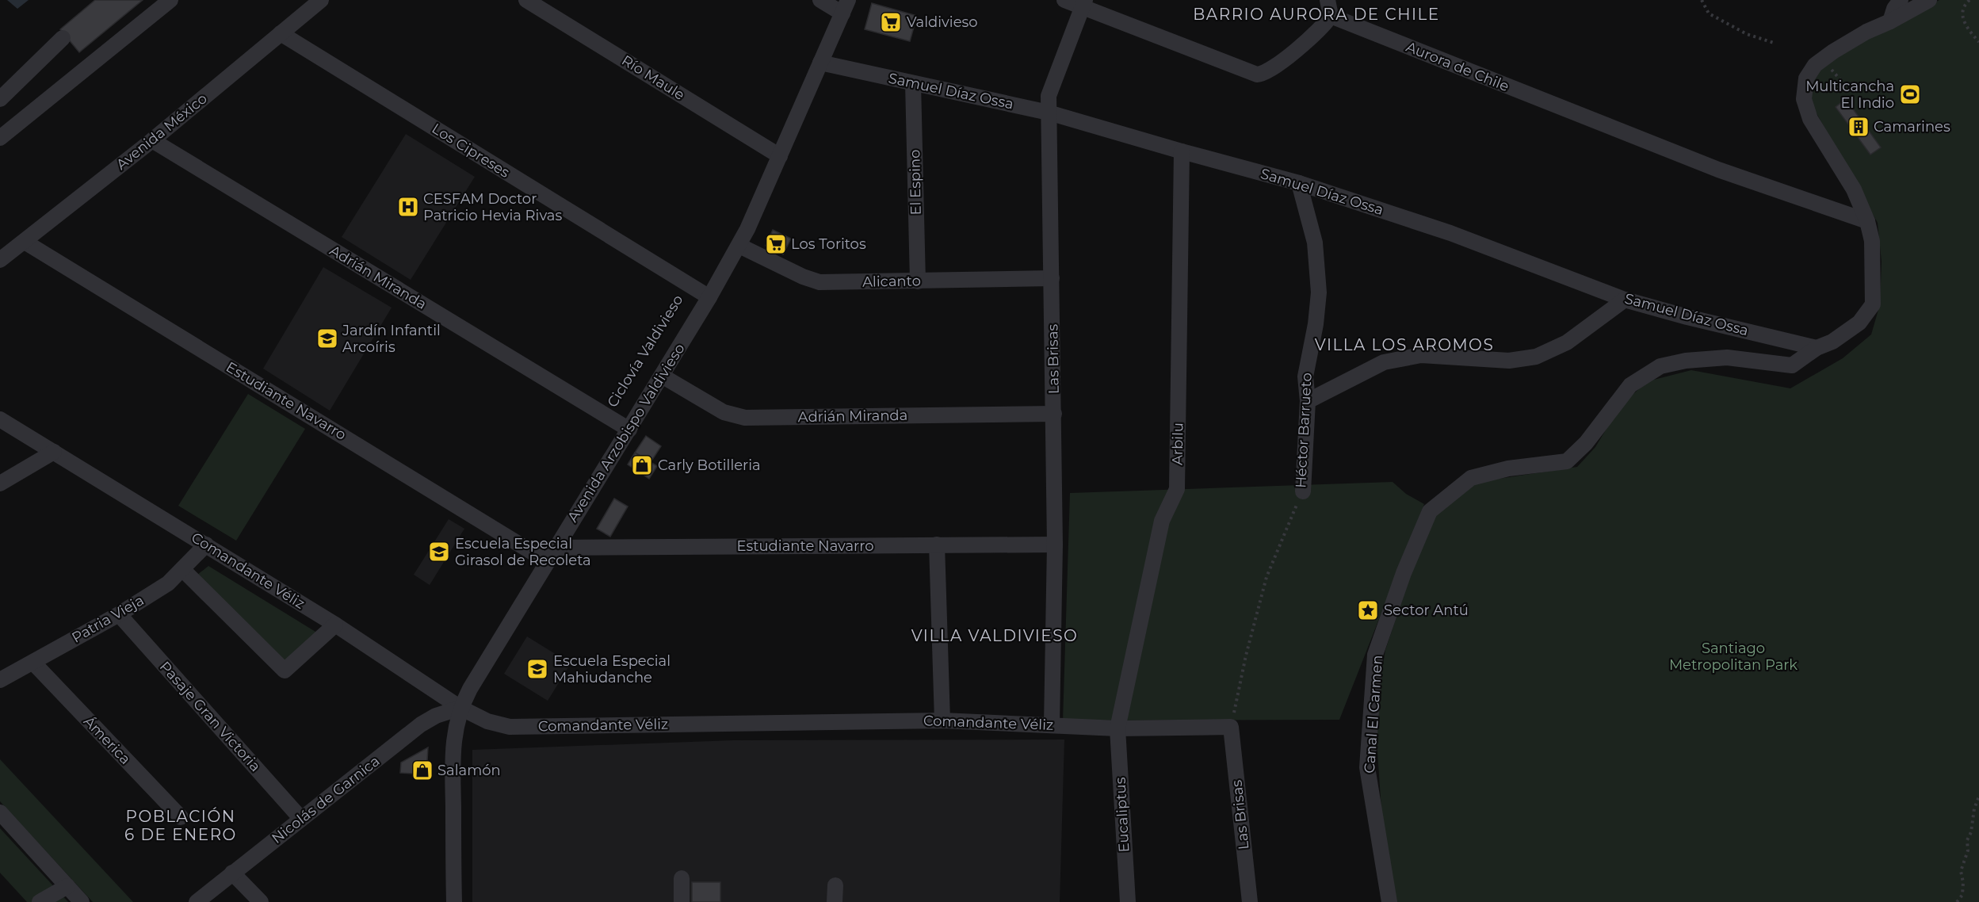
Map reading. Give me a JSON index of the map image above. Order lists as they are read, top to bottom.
{
  "streets": {
    "street": [
      "Aurora de Chile",
      "Río Maule",
      "Samuel Díaz Ossa",
      "Avenida México",
      "Los Cipreses",
      "El Espino",
      "Adrián Miranda",
      "Alicanto",
      "Las Brisas",
      "Estudiante Navarro",
      "Héctor Barrueto",
      "Avenida Arzobispo Valdivieso",
      "Arbilu",
      "Comandante Véliz",
      "Patria Vieja",
      "Canal El Carmen",
      "Pasaje Gran Victoria",
      "Ámerica",
      "Nicolás de Garnica",
      "Eucaliptus"
    ]
  },
  "crossings": [
    ["Aurora de Chile", "Canal El Carmen"],
    ["Río Maule", "Avenida Arzobispo Valdivieso"],
    ["Samuel Díaz Ossa", "El Espino"],
    ["Samuel Díaz Ossa", "Las Brisas"],
    ["Samuel Díaz Ossa", "Héctor Barrueto"],
    ["Samuel Díaz Ossa", "Avenida Arzobispo Valdivieso"],
    ["Samuel Díaz Ossa", "Arbilu"],
    ["Samuel Díaz Ossa", "Canal El Carmen"],
    ["Avenida México", "Los Cipreses"],
    ["Avenida México", "Adrián Miranda"],
    ["Avenida México", "Estudiante Navarro"],
    ["Los Cipreses", "Avenida Arzobispo Valdivieso"],
    ["El Espino", "Alicanto"],
    ["Adrián Miranda", "Las Brisas"],
    ["Adrián Miranda", "Avenida Arzobispo Valdivieso"],
    ["Alicanto", "Las Brisas"],
    ["Alicanto", "Avenida Arzobispo Valdivieso"],
    ["Las Brisas", "Estudiante Navarro"],
    ["Las Brisas", "Héctor Barrueto"],
    ["Las Brisas", "Comandante Véliz"],
    ["Estudiante Navarro", "Avenida Arzobispo Valdivieso"],
    ["Héctor Barrueto", "Comandante Véliz"],
    ["Avenida Arzobispo Valdivieso", "Comandante Véliz"],
    ["Avenida Arzobispo Valdivieso", "Nicolás de Garnica"],
    ["Arbilu", "Comandante Véliz"],
    ["Arbilu", "Eucaliptus"],
    ["Comandante Véliz", "Patria Vieja"],
    ["Comandante Véliz", "Nicolás de Garnica"],
    ["Comandante Véliz", "Eucaliptus"],
    ["Patria Vieja", "Pasaje Gran Victoria"],
    ["Patria Vieja", "Ámerica"],
    ["Pasaje Gran Victoria", "Nicolás de Garnica"]
  ],
  "districts": [
    "BARRIO AURORA DE CHILE",
    "VILLA LOS AROMOS",
    "VILLA VALDIVIESO",
    "POBLACIÓN 6 DE ENERO"
  ],
  "parks": ["Santiago Metropolitan Park"],
  "places": {
    "supermarket": ["Valdivieso", "Los Toritos"],
    "sports": ["Multicancha El Indio"],
    "building": ["Camarines"],
    "hospital": ["CESFAM Doctor Patricio Hevia Rivas"],
    "school or university": ["Jardín Infantil Arcoíris", "Escuela Especial Girasol de Recoleta", "Escuela Especial Mahiudanche"],
    "shop": ["Carly Botilleria", "Salamón"],
    "place": ["Sector Antú"]
  }
}
